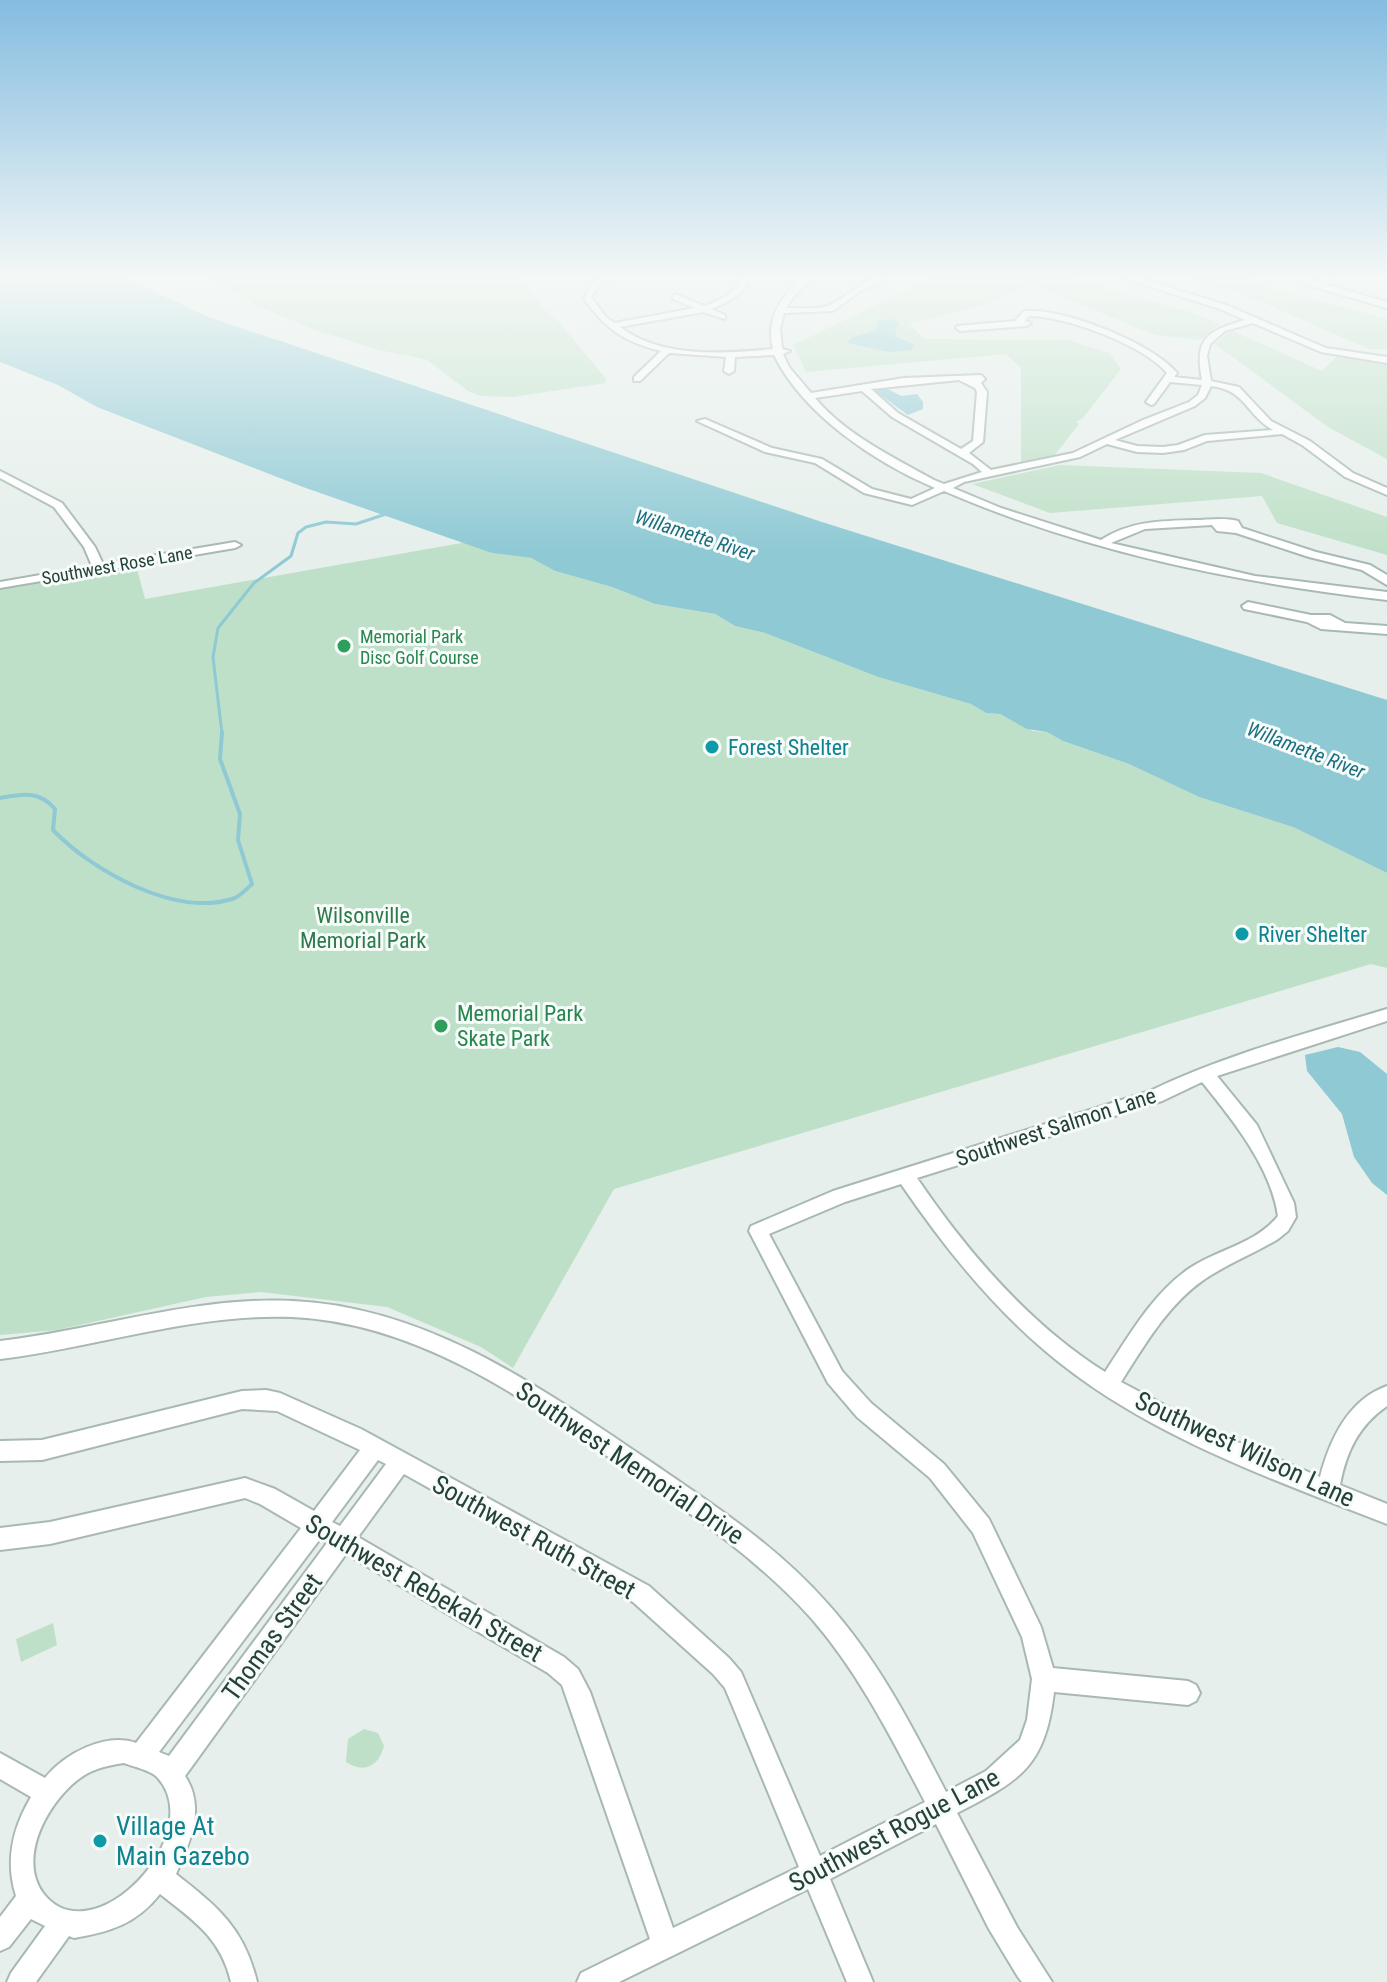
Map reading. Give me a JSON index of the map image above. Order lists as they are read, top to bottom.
{
  "streets": {
    "street": [
      "Southwest Rose Lane",
      "Southwest Salmon Lane",
      "Southwest Wilson Lane",
      "Southwest Memorial Drive",
      "Southwest Ruth Street",
      "Southwest Rebekah Street",
      "Thomas Street",
      "Southwest Rogue Lane"
    ]
  },
  "crossings": [
    ["Southwest Salmon Lane", "Southwest Wilson Lane"],
    ["Southwest Salmon Lane", "Southwest Rogue Lane"],
    ["Southwest Memorial Drive", "Southwest Rogue Lane"],
    ["Southwest Ruth Street", "Thomas Street"],
    ["Southwest Ruth Street", "Southwest Rogue Lane"],
    ["Southwest Rebekah Street", "Thomas Street"],
    ["Southwest Rebekah Street", "Southwest Rogue Lane"]
  ],
  "water": ["Willamette River"],
  "parks": ["Wilsonville Memorial Park"],
  "places": [
    "Memorial Park Disc Golf Course",
    "Forest Shelter",
    "River Shelter",
    "Memorial Park Skate Park",
    "Village At Main Gazebo"
  ]
}
